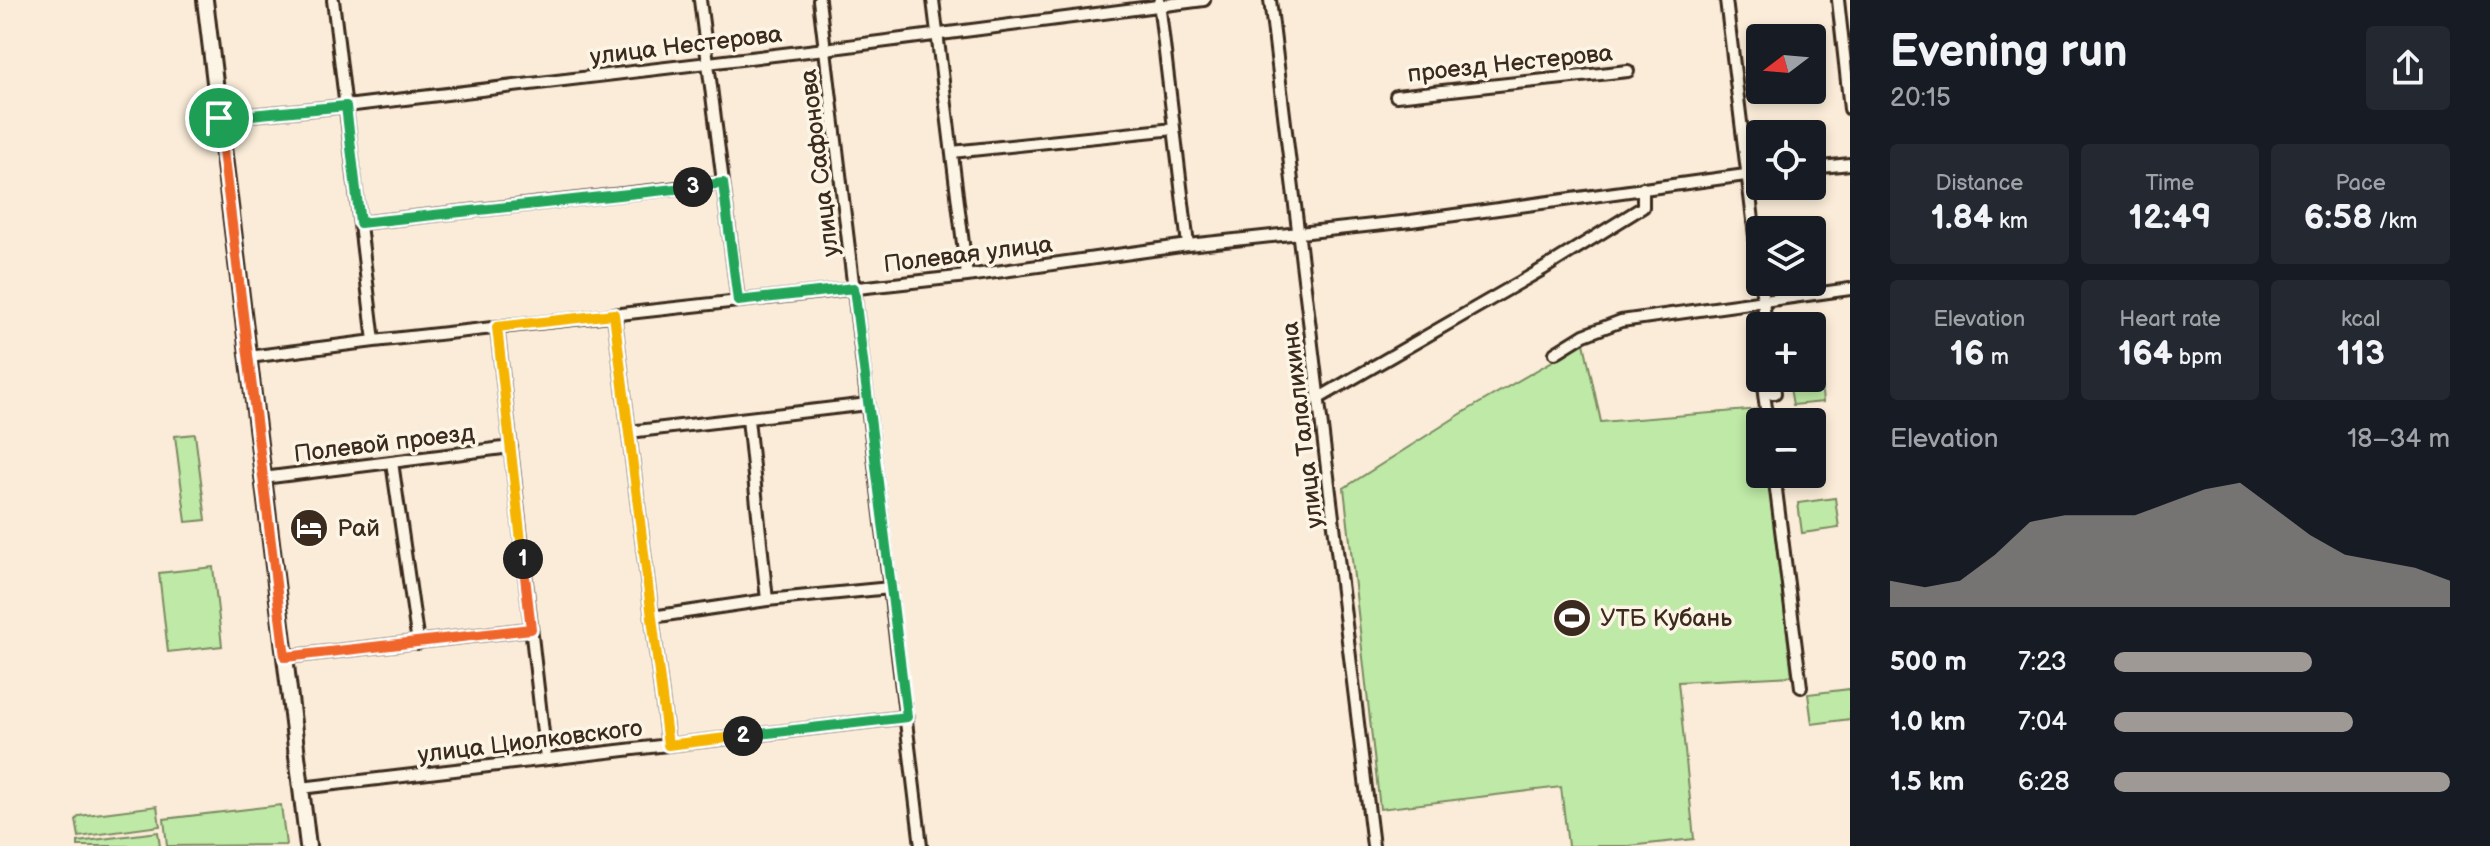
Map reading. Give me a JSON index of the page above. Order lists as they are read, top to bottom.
{
  "streets": {
    "street": [
      "улица Нестерова",
      "проезд Нестерова",
      "улица Сафонова",
      "Полевая улица",
      "улица Талалихина",
      "Полевой проезд",
      "улица Циолковского"
    ]
  },
  "crossings": [
    ["улица Нестерова", "улица Сафонова"],
    ["улица Сафонова", "Полевая улица"],
    ["улица Сафонова", "улица Циолковского"],
    ["Полевая улица", "улица Талалихина"]
  ],
  "places": {
    "hotel": ["Рай"],
    "sports": ["УТБ Кубань"]
  },
  "north": "left",
  "page": {
    "heading": ["Evening run", "20:15"],
    "map_buttons": ["+", "−"],
    "stats": [
      ["Distance", "1.84 km"],
      ["Time", "12:49"],
      ["Pace", "6:58 /km"],
      ["Elevation", "16 m"],
      ["Heart rate", "164 bpm"],
      ["kcal", "113"]
    ],
    "pins": ["3", "1", "2"],
    "chart": ["Elevation", "18–34 m"],
    "list": [
      {
        "name": "500 m",
        "note": "7:23"
      },
      {
        "name": "1.0 km",
        "note": "7:04"
      },
      {
        "name": "1.5 km",
        "note": "6:28"
      }
    ]
  }
}
